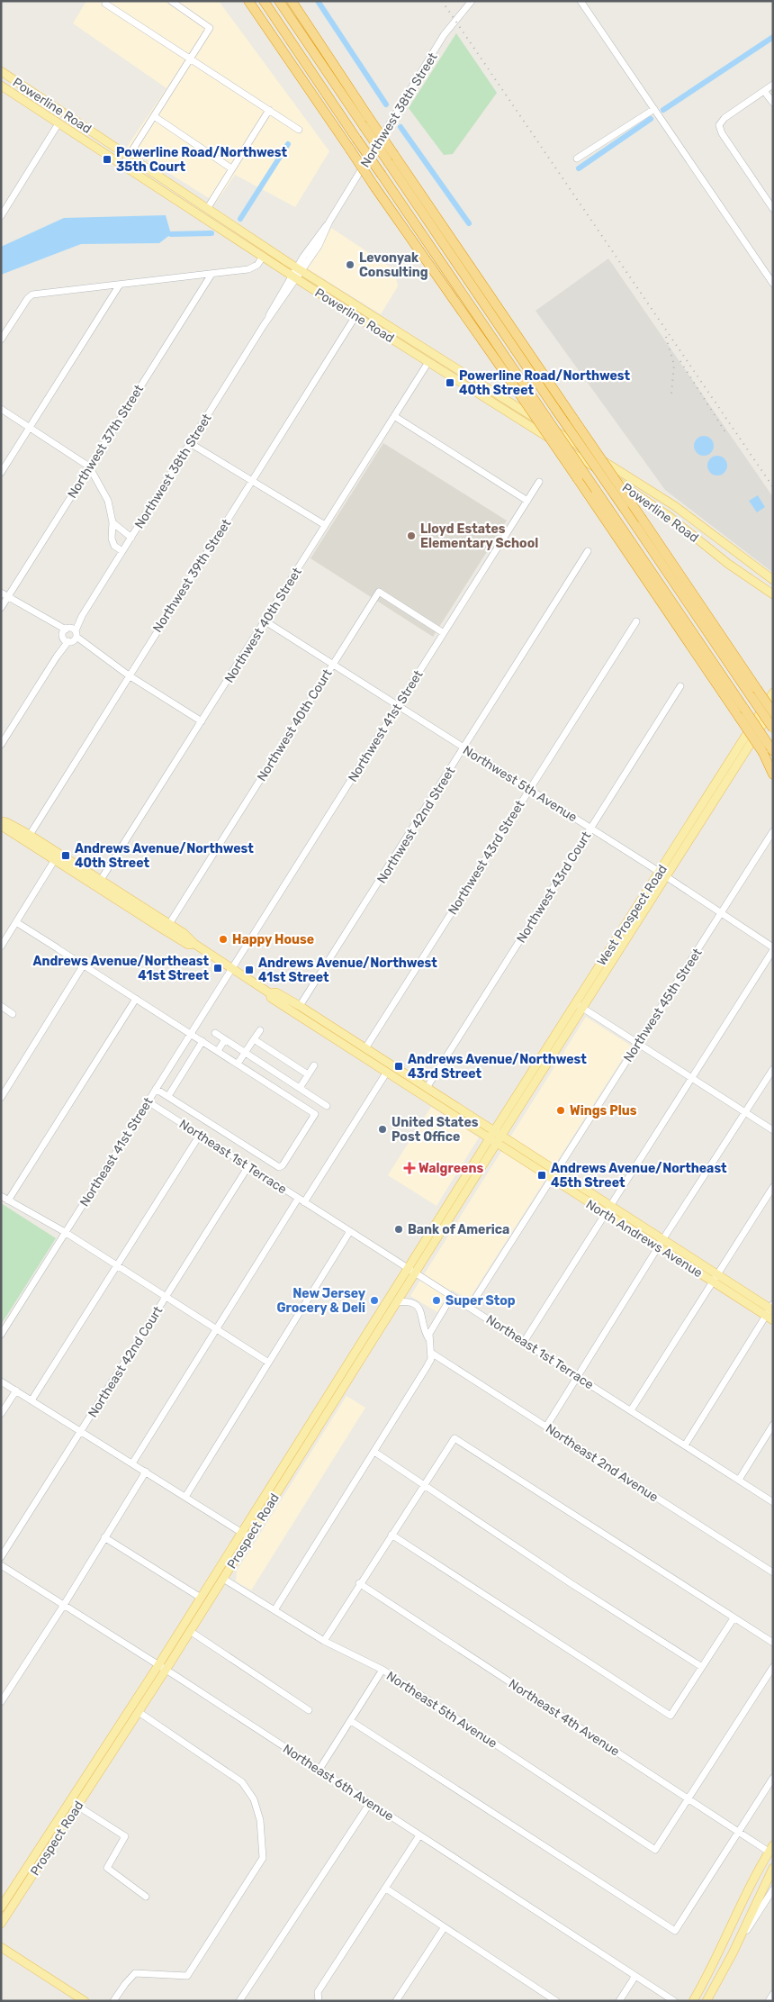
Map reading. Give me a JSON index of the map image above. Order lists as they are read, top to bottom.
{
  "streets": {
    "main road": [
      "Powerline Road",
      "West Prospect Road",
      "North Andrews Avenue",
      "Prospect Road"
    ],
    "street": [
      "Northwest 38th Street",
      "Northwest 37th Street",
      "Northwest 39th Street",
      "Northwest 40th Street",
      "Northwest 40th Court",
      "Northwest 41st Street",
      "Northwest 5th Avenue",
      "Northwest 42nd Street",
      "Northwest 43rd Street",
      "Northwest 43rd Court",
      "Northwest 45th Street",
      "Northeast 41st Street",
      "Northeast 1st Terrace",
      "Northeast 42nd Court",
      "Northeast 2nd Avenue",
      "Northeast 5th Avenue",
      "Northeast 4th Avenue",
      "Northeast 6th Avenue"
    ]
  },
  "crossings": [
    ["Powerline Road", "Northwest 38th Street"],
    ["Powerline Road", "Northwest 39th Street"],
    ["Powerline Road", "Northwest 40th Street"],
    ["Northwest 39th Street", "North Andrews Avenue"],
    ["Northwest 40th Street", "Northwest 5th Avenue"],
    ["Northwest 40th Street", "North Andrews Avenue"],
    ["Northwest 40th Court", "Northwest 41st Street"],
    ["Northwest 40th Court", "Northwest 5th Avenue"],
    ["Northwest 40th Court", "North Andrews Avenue"],
    ["Northwest 41st Street", "Northwest 5th Avenue"],
    ["Northwest 41st Street", "Northeast 41st Street"],
    ["Northwest 41st Street", "North Andrews Avenue"],
    ["Northwest 5th Avenue", "Northwest 42nd Street"],
    ["Northwest 5th Avenue", "Northwest 43rd Street"],
    ["Northwest 5th Avenue", "Northwest 43rd Court"],
    ["Northwest 5th Avenue", "West Prospect Road"],
    ["Northwest 5th Avenue", "Northwest 45th Street"],
    ["Northwest 42nd Street", "North Andrews Avenue"],
    ["Northwest 43rd Street", "North Andrews Avenue"],
    ["Northwest 43rd Court", "North Andrews Avenue"],
    ["West Prospect Road", "North Andrews Avenue"],
    ["West Prospect Road", "Prospect Road"],
    ["Northwest 45th Street", "Northeast 1st Terrace"],
    ["Northwest 45th Street", "North Andrews Avenue"],
    ["Northeast 41st Street", "Northeast 1st Terrace"],
    ["Northeast 41st Street", "North Andrews Avenue"],
    ["Northeast 1st Terrace", "Northeast 42nd Court"],
    ["Northeast 1st Terrace", "Prospect Road"],
    ["North Andrews Avenue", "Prospect Road"],
    ["Prospect Road", "Northeast 5th Avenue"],
    ["Prospect Road", "Northeast 6th Avenue"],
    ["Northeast 5th Avenue", "Northeast 4th Avenue"]
  ],
  "places": {
    "transit": [
      "Powerline Road/Northwest 35th Court",
      "Powerline Road/Northwest 40th Street",
      "Andrews Avenue/Northwest 40th Street",
      "Andrews Avenue/Northeast 41st Street",
      "Andrews Avenue/Northwest 41st Street",
      "Andrews Avenue/Northwest 43rd Street",
      "Andrews Avenue/Northeast 45th Street"
    ],
    "other": [
      "Levonyak Consulting",
      "Lloyd Estates Elementary School",
      "Happy House",
      "Wings Plus",
      "United States Post Office",
      "Bank of America",
      "New Jersey Grocery & Deli",
      "Super Stop"
    ],
    "health": ["Walgreens"]
  }
}
